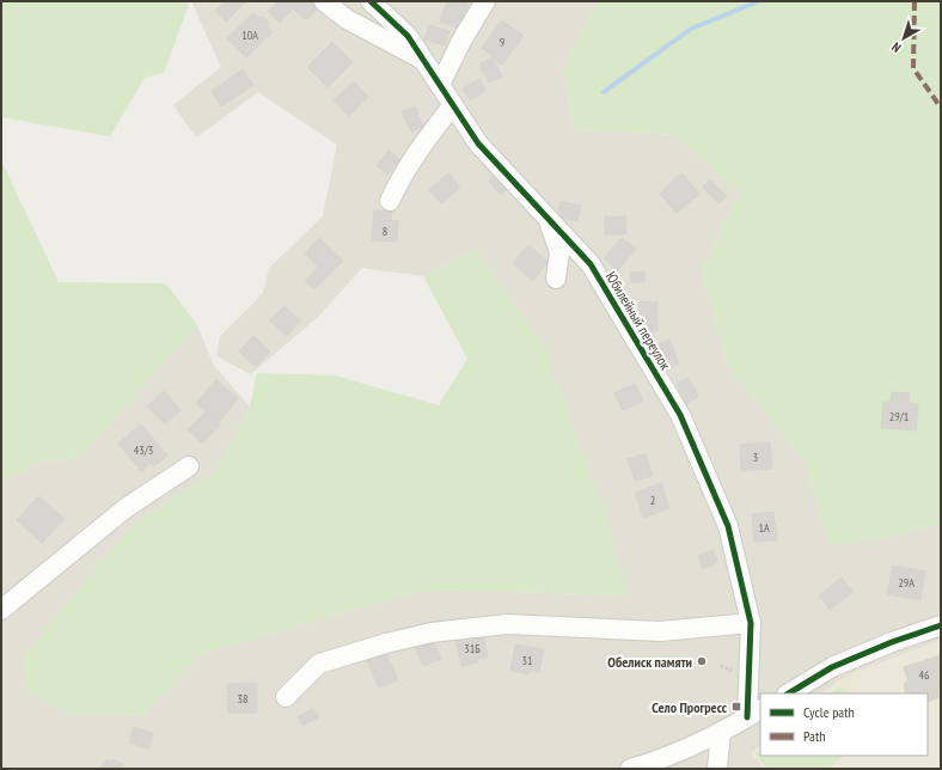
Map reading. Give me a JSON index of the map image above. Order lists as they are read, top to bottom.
{
  "streets": {
    "street": ["Юбилейный переулок"]
  },
  "places": {
    "other": ["Обелиск памяти"],
    "transit": ["Село Прогресс"]
  },
  "house_numbers": [
    "10А",
    "9",
    "8",
    "29/1",
    "43/3",
    "3",
    "2",
    "1А",
    "29А",
    "31Б",
    "31",
    "46",
    "38"
  ],
  "legend": ["Cycle path", "Path"],
  "north": "bottom left"
}
